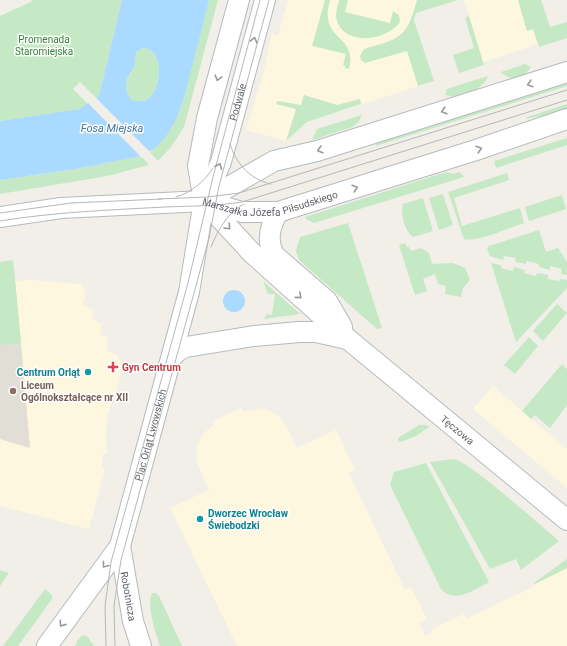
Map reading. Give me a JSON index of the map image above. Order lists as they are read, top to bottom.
{
  "streets": {
    "street": [
      "Podwale",
      "Marszałka Józefa Piłsudskiego",
      "Tęczowa",
      "Plac Orląt Lwowskich",
      "Robotnicza"
    ]
  },
  "crossings": [
    ["Podwale", "Marszałka Józefa Piłsudskiego"],
    ["Podwale", "Tęczowa"],
    ["Podwale", "Plac Orląt Lwowskich"],
    ["Marszałka Józefa Piłsudskiego", "Tęczowa"],
    ["Marszałka Józefa Piłsudskiego", "Plac Orląt Lwowskich"],
    ["Tęczowa", "Plac Orląt Lwowskich"],
    ["Plac Orląt Lwowskich", "Robotnicza"]
  ],
  "water": ["Fosa Miejska"],
  "parks": ["Promenada Staromiejska"],
  "places": {
    "health": ["Gyn Centrum"],
    "other": ["Centrum Orląt", "Liceum Ogólnokształcące nr XII", "Dworzec Wrocław Świebodzki"]
  }
}
